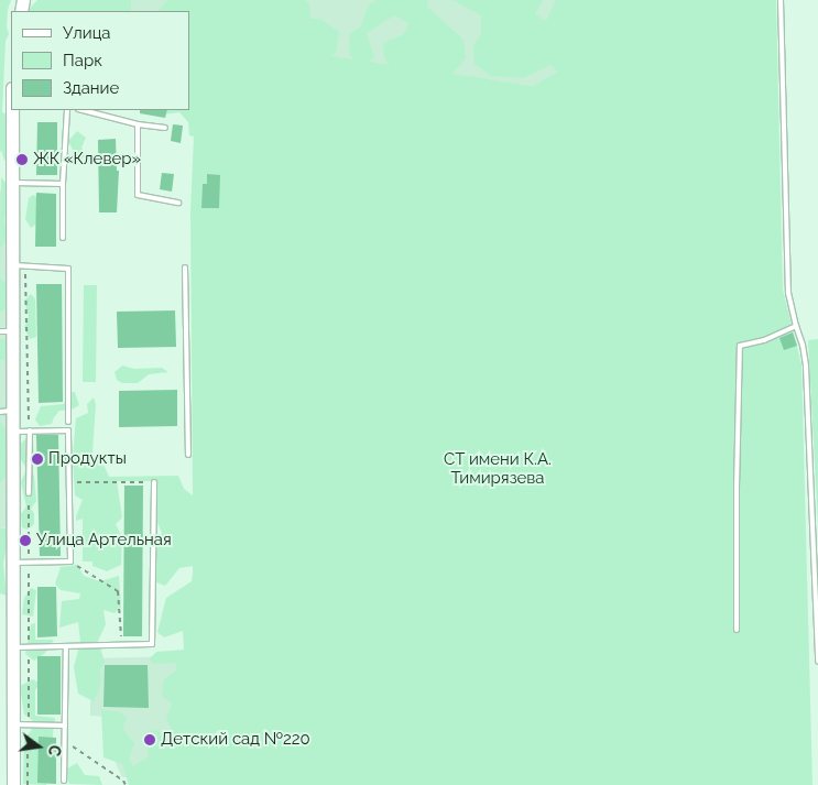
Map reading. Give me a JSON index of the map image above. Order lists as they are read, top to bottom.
{
  "parks": ["СТ имени К.А. Тимирязева"],
  "places": [
    "ЖК «Клевер»",
    "Продукты",
    "Улица Артельная",
    "Детский сад №220"
  ],
  "legend": ["Улица", "Парк", "Здание"],
  "north": "right"
}
